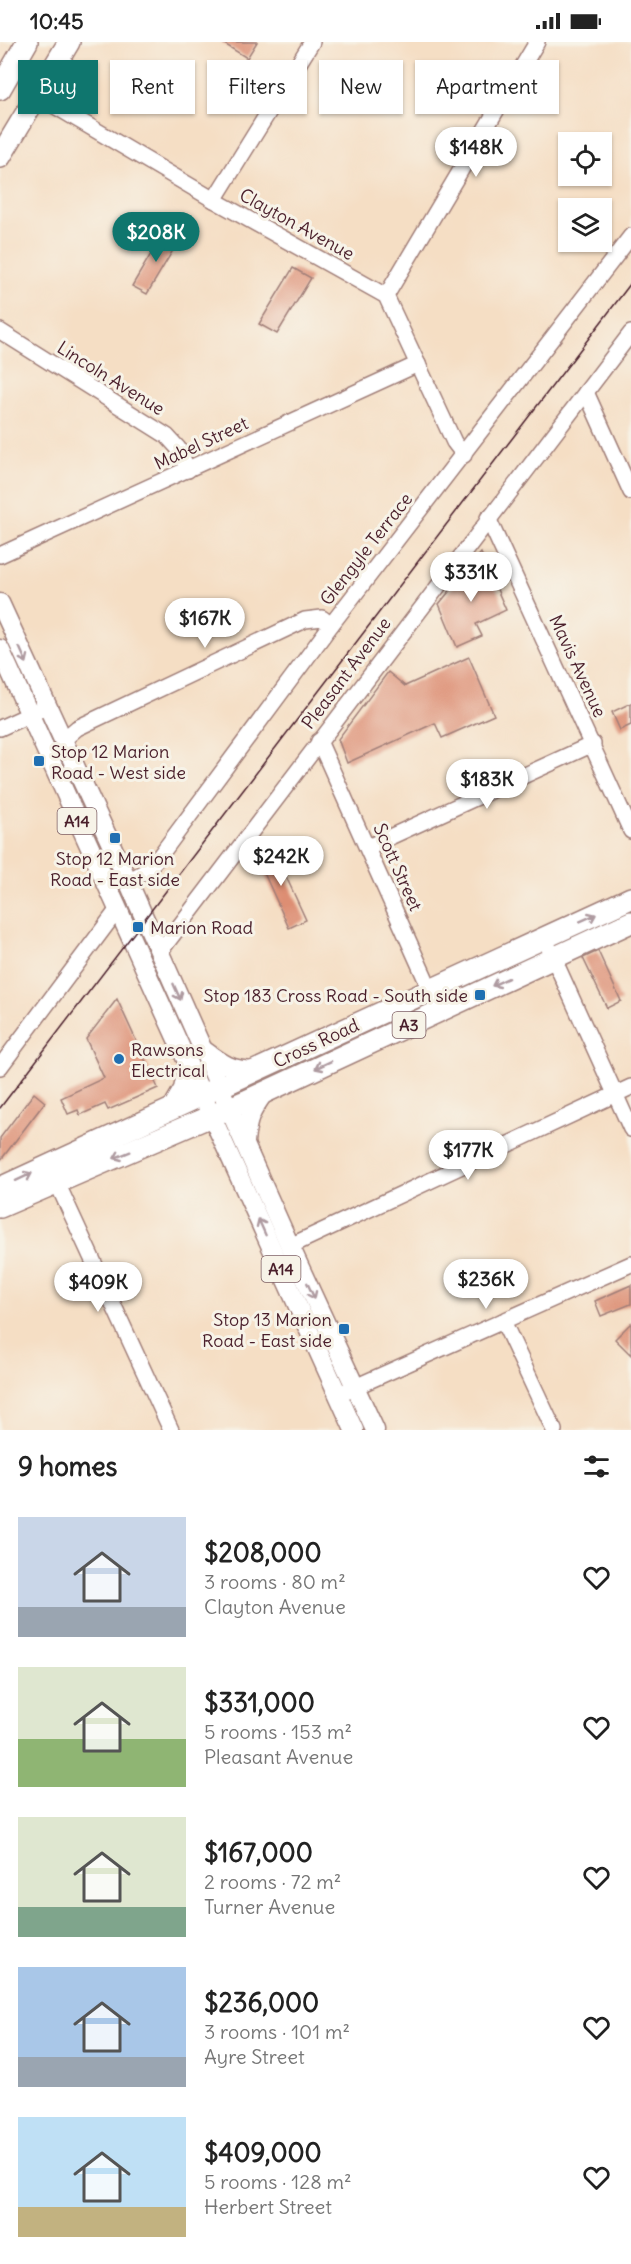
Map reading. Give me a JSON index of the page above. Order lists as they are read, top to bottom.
{
  "streets": {
    "highway": ["A3", "Cross Road"],
    "main road": ["A14"],
    "street": [
      "Clayton Avenue",
      "Lincoln Avenue",
      "Mabel Street",
      "Glengyle Terrace",
      "Mavis Avenue",
      "Pleasant Avenue",
      "Scott Street"
    ]
  },
  "crossings": [
    ["Lincoln Avenue", "Mabel Street"],
    ["Glengyle Terrace", "A14"],
    ["Mavis Avenue", "Pleasant Avenue"],
    ["Pleasant Avenue", "A14"],
    ["Pleasant Avenue", "Scott Street"],
    ["A14", "Cross Road"],
    ["Scott Street", "Cross Road"]
  ],
  "places": {
    "transit": [
      "Stop 12 Marion Road - West side",
      "Stop 12 Marion Road - East side",
      "Marion Road",
      "Stop 183 Cross Road - South side",
      "Stop 13 Marion Road - East side"
    ],
    "other": ["Rawsons Electrical"]
  },
  "page": {
    "status": "10:45",
    "chip": [
      "Buy",
      "Rent",
      "Filters",
      "New",
      "Apartment"
    ],
    "price": [
      "$148K",
      "$208K",
      "$331K",
      "$167K",
      "$183K",
      "$242K",
      "$177K",
      "$236K",
      "$409K"
    ],
    "heading": "9 homes",
    "list": [
      {
        "name": "$208,000",
        "note": "3 rooms · 80 m² · Clayton Avenue"
      },
      {
        "name": "$331,000",
        "note": "5 rooms · 153 m² · Pleasant Avenue"
      },
      {
        "name": "$167,000",
        "note": "2 rooms · 72 m² · Turner Avenue"
      },
      {
        "name": "$236,000",
        "note": "3 rooms · 101 m² · Ayre Street"
      },
      {
        "name": "$409,000",
        "note": "5 rooms · 128 m² · Herbert Street"
      }
    ]
  }
}
